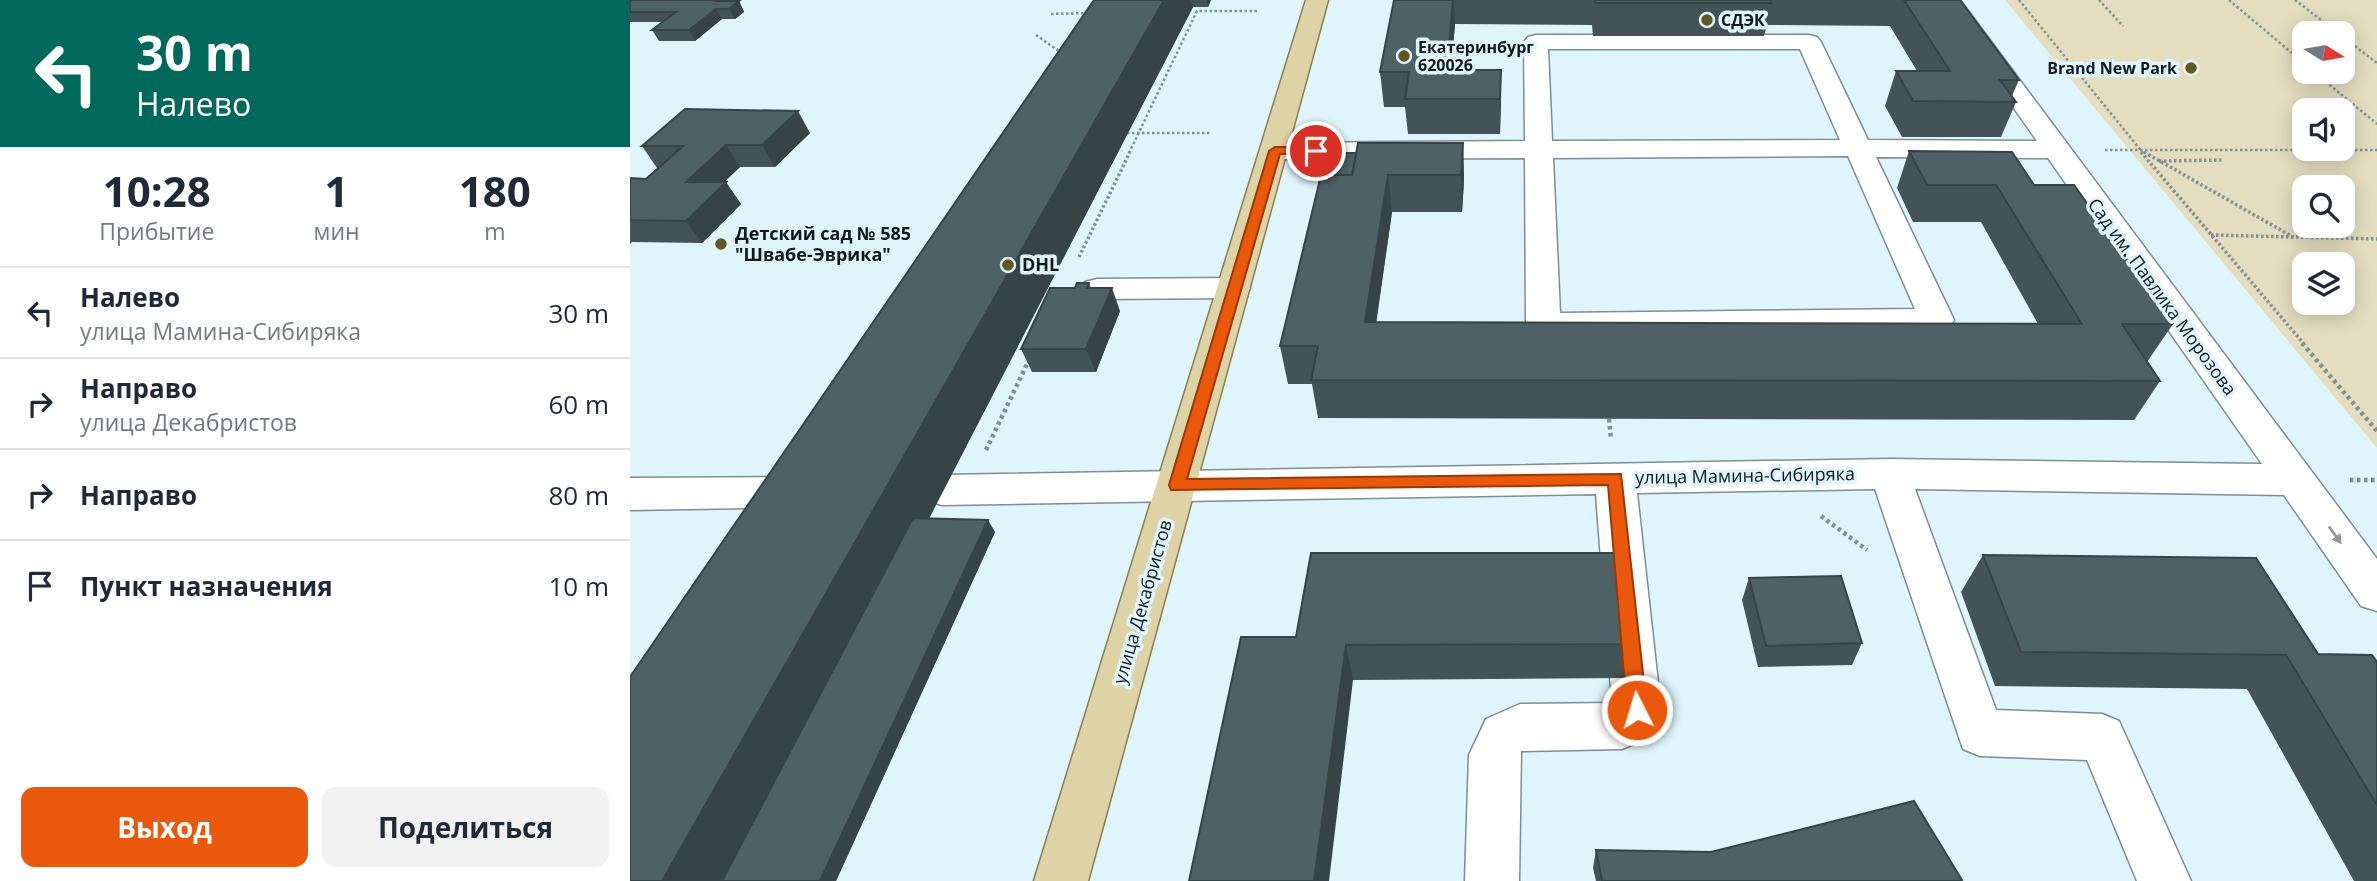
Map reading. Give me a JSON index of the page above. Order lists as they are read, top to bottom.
{
  "streets": {
    "main road": ["улица Декабристов"],
    "street": ["Сад им. Павлика Морозова", "улица Мамина-Сибиряка"]
  },
  "crossings": [
    ["Сад им. Павлика Морозова", "улица Мамина-Сибиряка"],
    ["улица Мамина-Сибиряка", "улица Декабристов"]
  ],
  "places": [
    "СДЭК",
    "Екатеринбург 620026",
    "Brand New Park",
    "Детский сад № 585 \"Швабе-Эврика\"",
    "DHL"
  ],
  "north": "right",
  "page": {
    "turn": ["30 m", "Налево"],
    "eta": [
      "10:28",
      "Прибытие",
      "1",
      "мин",
      "180",
      "m"
    ],
    "list": [
      {
        "name": "Налево",
        "note": "улица Мамина-Сибиряка",
        "value": "30 m"
      },
      {
        "name": "Направо",
        "note": "улица Декабристов",
        "value": "60 m"
      },
      {
        "name": "Направо",
        "value": "80 m"
      },
      {
        "name": "Пункт назначения",
        "value": "10 m"
      }
    ],
    "buttons": ["Выход", "Поделиться"]
  }
}
